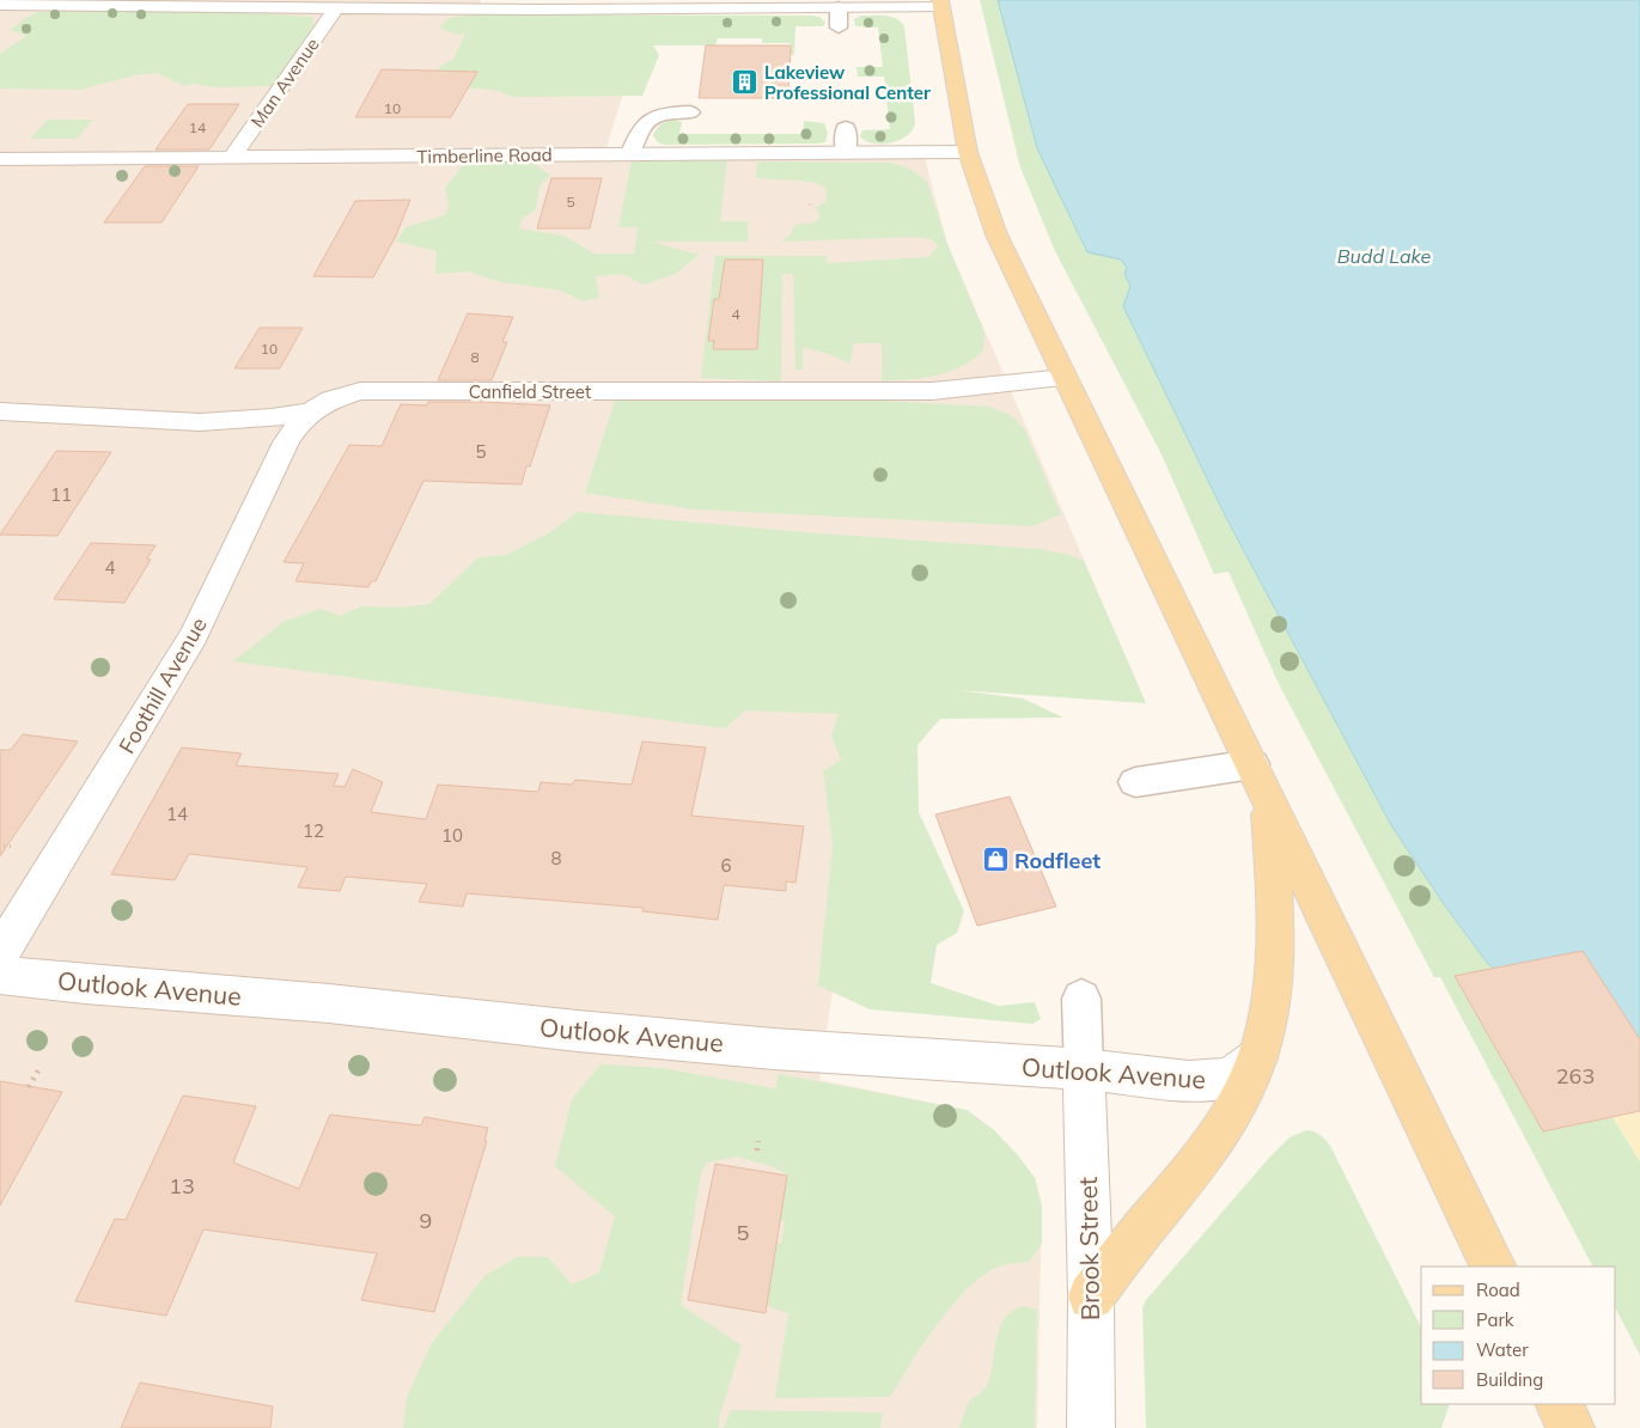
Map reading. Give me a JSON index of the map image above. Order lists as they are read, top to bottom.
{
  "streets": {
    "street": [
      "Man Avenue",
      "Timberline Road",
      "Canfield Street",
      "Foothill Avenue",
      "Outlook Avenue",
      "Brook Street"
    ]
  },
  "crossings": [
    ["Man Avenue", "Timberline Road"],
    ["Canfield Street", "Foothill Avenue"],
    ["Outlook Avenue", "Brook Street"]
  ],
  "water": ["Budd Lake"],
  "places": {
    "building": ["Lakeview Professional Center"],
    "shop": ["Rodfleet"]
  },
  "house_numbers": [
    "10",
    "14",
    "5",
    "4",
    "10",
    "8",
    "5",
    "11",
    "4",
    "14",
    "12",
    "10",
    "8",
    "6",
    "263",
    "13",
    "9",
    "5"
  ],
  "legend": [
    "Road",
    "Park",
    "Water",
    "Building"
  ]
}
